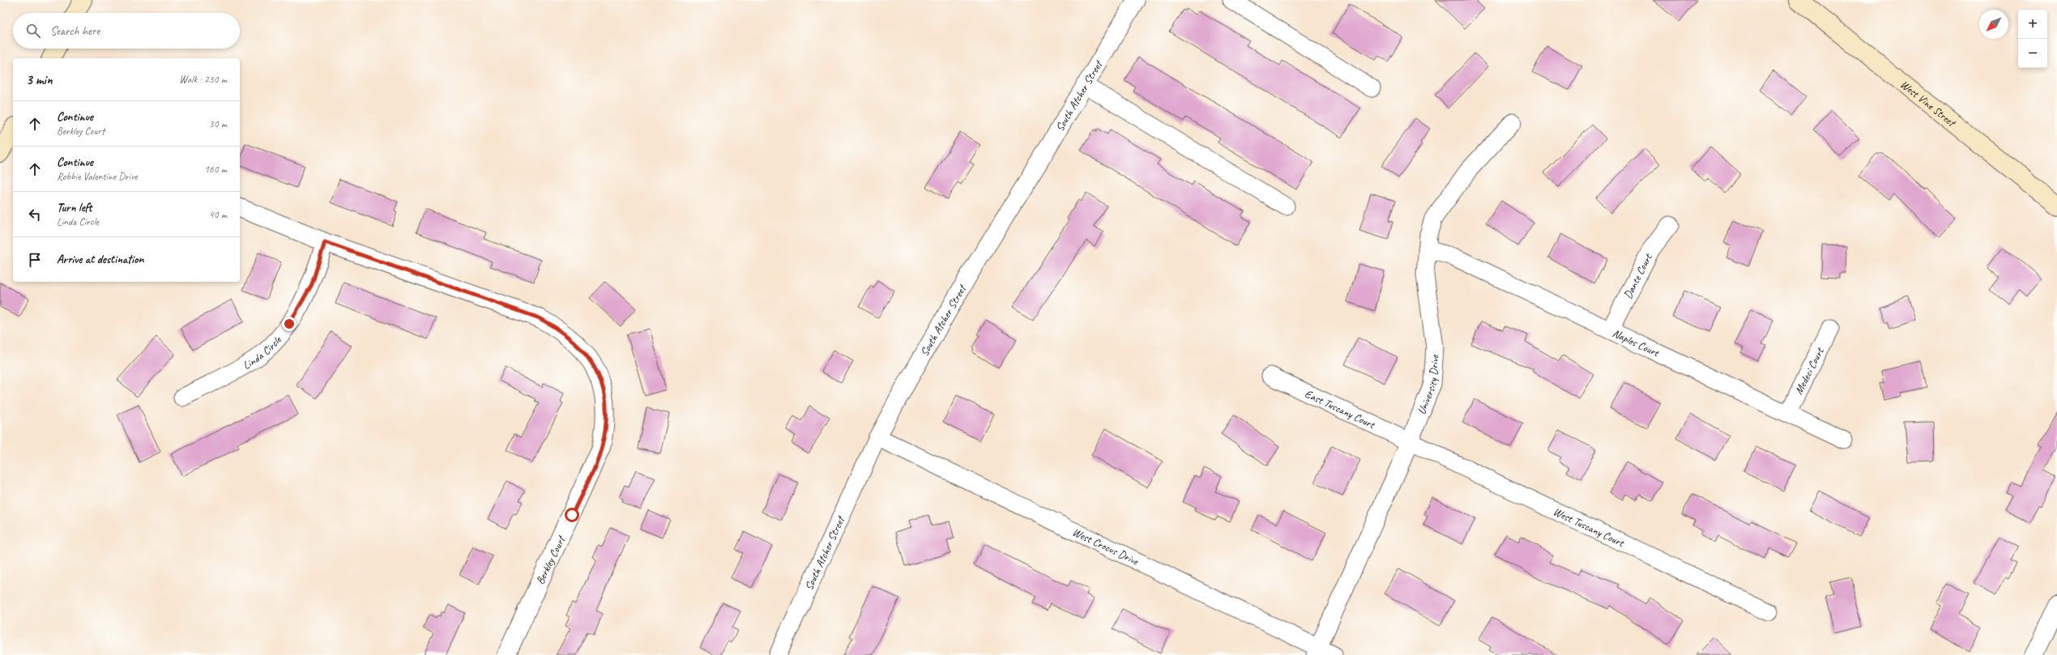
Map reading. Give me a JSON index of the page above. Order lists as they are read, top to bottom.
{
  "streets": {
    "main road": ["West Vine Street"],
    "street": [
      "South Atcher Street",
      "Dante Court",
      "Naples Court",
      "Linda Circle",
      "Medeci Court",
      "University Drive",
      "East Tuscany Court",
      "West Tuscany Court",
      "West Crocus Drive",
      "Berkley Court"
    ]
  },
  "crossings": [
    ["South Atcher Street", "West Crocus Drive"],
    ["Dante Court", "Naples Court"],
    ["Naples Court", "Medeci Court"],
    ["Naples Court", "University Drive"],
    ["Linda Circle", "Berkley Court"],
    ["University Drive", "East Tuscany Court"],
    ["University Drive", "West Tuscany Court"],
    ["University Drive", "West Crocus Drive"],
    ["East Tuscany Court", "West Tuscany Court"]
  ],
  "north": "bottom left",
  "page": {
    "map_buttons": ["+", "−"],
    "search": "Search here",
    "heading": ["3 min", "Walk · 230 m"],
    "list": [
      ["Continue", "Berkley Court", "30 m"],
      ["Continue", "Robbie Valentine Drive", "160 m"],
      ["Turn left", "Linda Circle", "40 m"],
      "Arrive at destination"
    ]
  }
}
